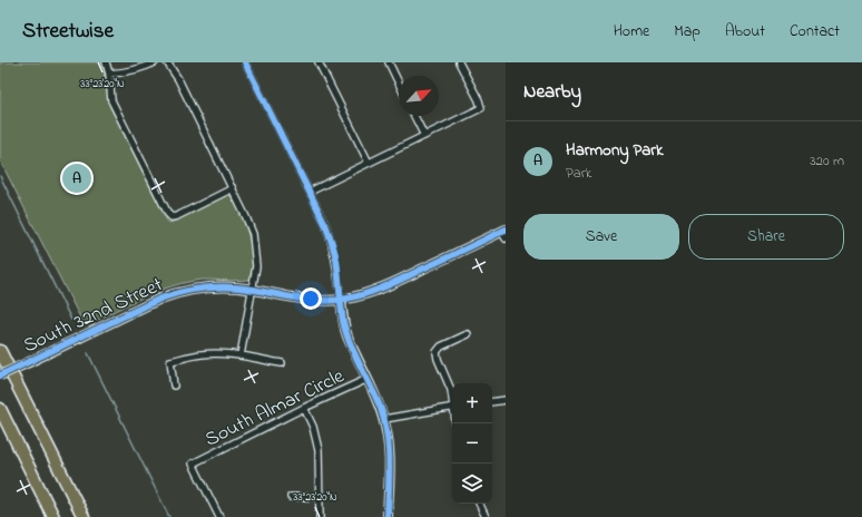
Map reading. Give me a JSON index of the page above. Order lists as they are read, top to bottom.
{
  "streets": {
    "street": ["South 32nd Street", "South Almar Circle"]
  },
  "north": "top right",
  "page": {
    "header": "Streetwise",
    "nav": [
      "Home",
      "Map",
      "About",
      "Contact"
    ],
    "heading": "Nearby",
    "list": [
      {
        "mark": "A",
        "name": "Harmony Park",
        "note": "Park",
        "value": "320 m"
      }
    ],
    "pins": "A",
    "buttons": ["Save", "Share"],
    "map_buttons": ["+", "−"]
  },
  "coordinates": ["33°23'20\"N"]
}
